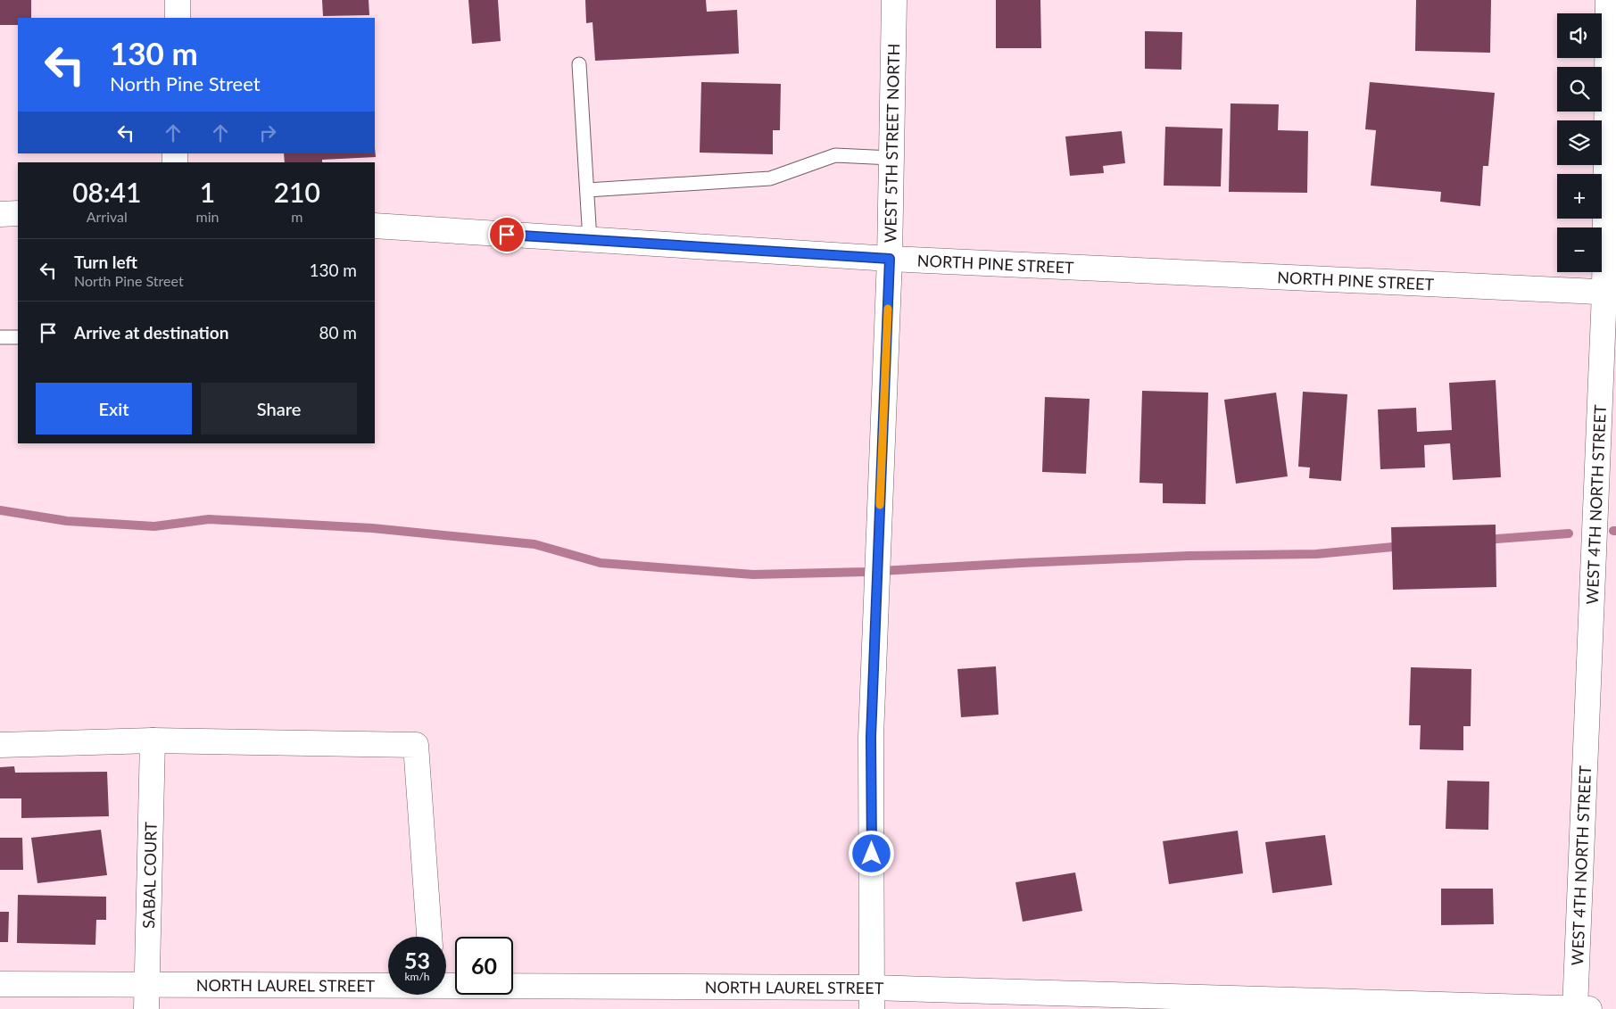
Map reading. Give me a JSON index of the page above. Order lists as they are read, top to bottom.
{
  "streets": {
    "street": [
      "WEST 5TH STREET NORTH",
      "NORTH PINE STREET",
      "WEST 4TH NORTH STREET",
      "SABAL COURT",
      "NORTH LAUREL STREET"
    ]
  },
  "crossings": [
    ["WEST 5TH STREET NORTH", "NORTH PINE STREET"],
    ["WEST 5TH STREET NORTH", "NORTH LAUREL STREET"],
    ["NORTH PINE STREET", "WEST 4TH NORTH STREET"],
    ["WEST 4TH NORTH STREET", "NORTH LAUREL STREET"],
    ["SABAL COURT", "NORTH LAUREL STREET"]
  ],
  "page": {
    "map_buttons": ["+", "−"],
    "turn": ["130 m", "North Pine Street"],
    "eta": [
      "08:41",
      "Arrival",
      "1",
      "min",
      "210",
      "m"
    ],
    "list": [
      {
        "name": "Turn left",
        "note": "North Pine Street",
        "value": "130 m"
      },
      {
        "name": "Arrive at destination",
        "value": "80 m"
      }
    ],
    "buttons": ["Exit", "Share"],
    "speed": "53 km/h",
    "limit": "60"
  }
}
